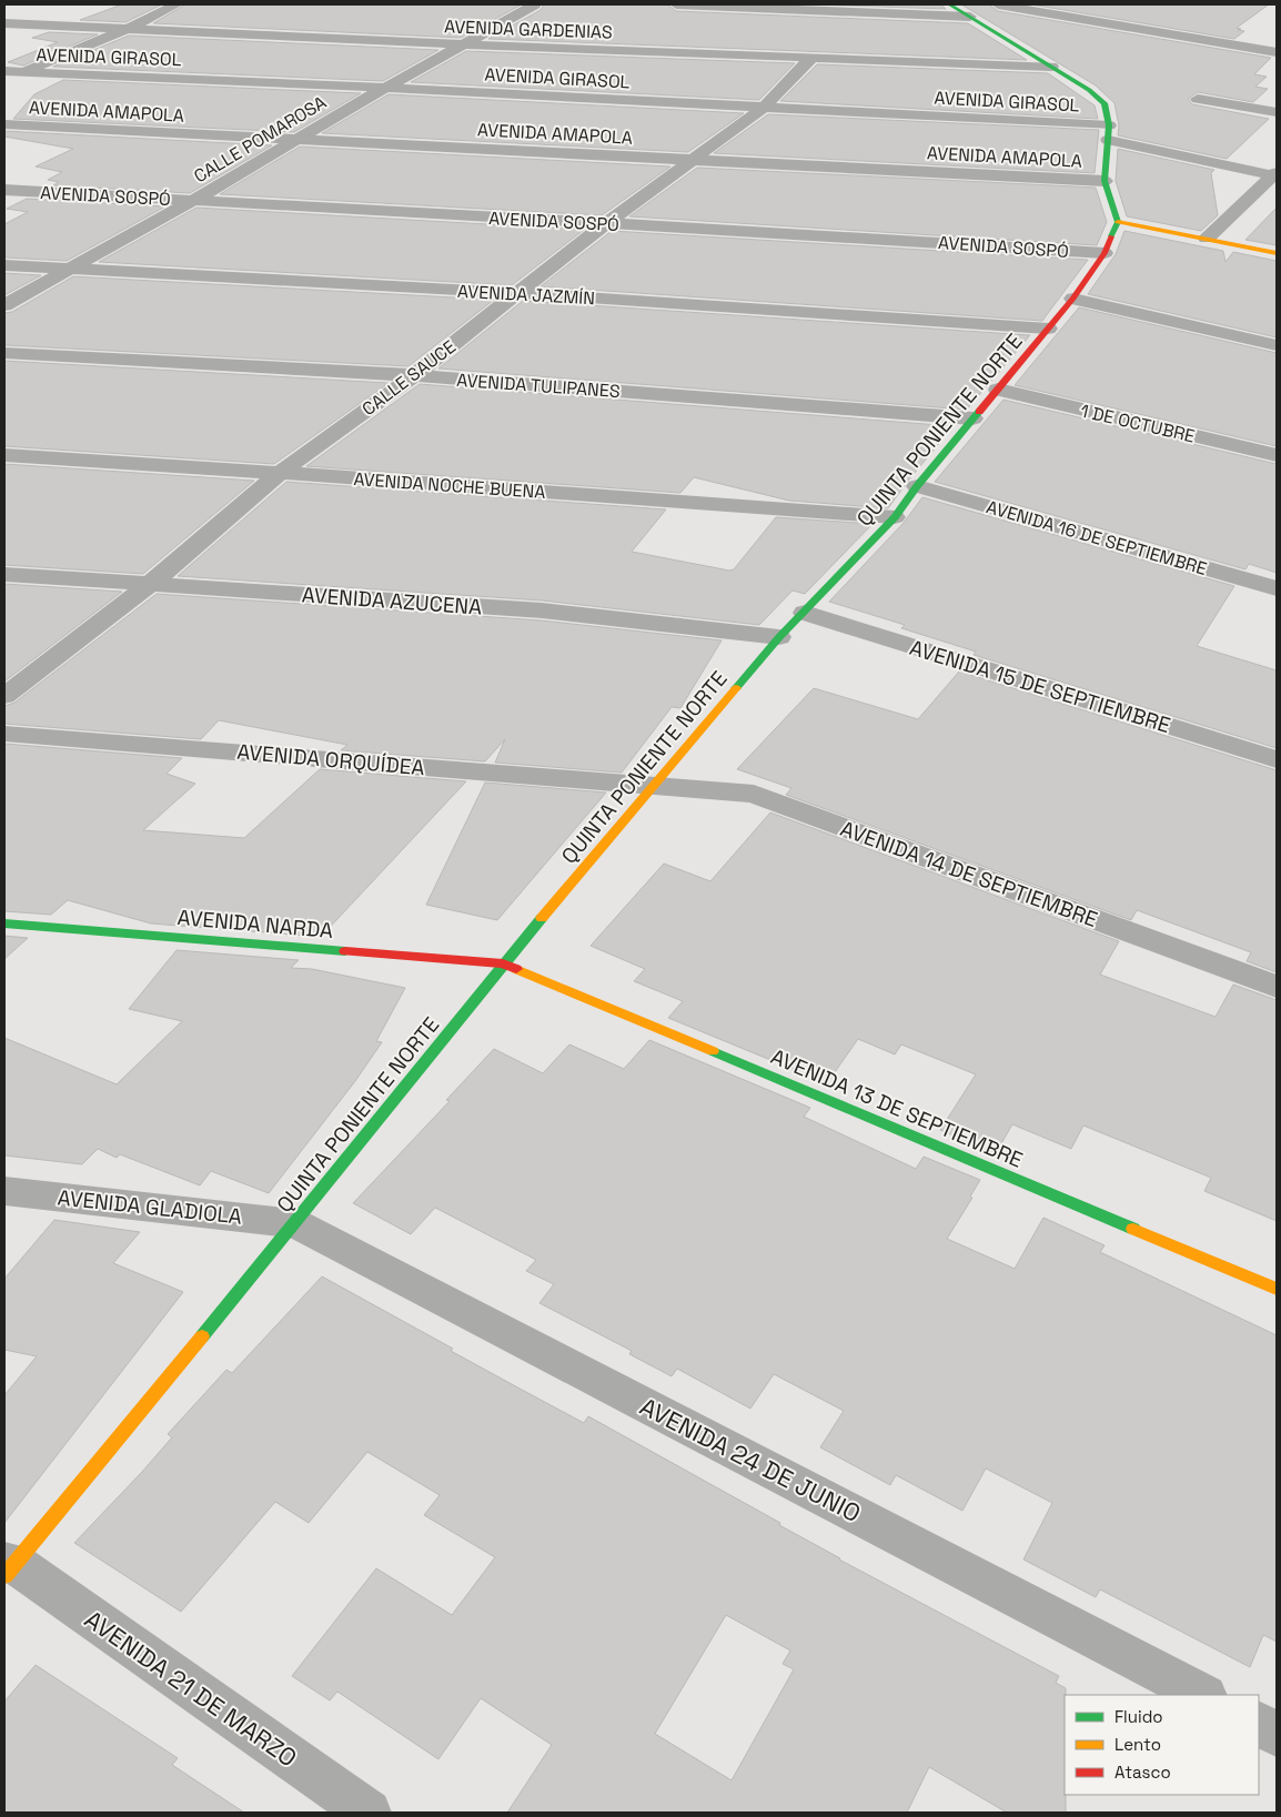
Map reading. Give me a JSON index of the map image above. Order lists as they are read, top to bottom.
{
  "streets": {
    "street": [
      "AVENIDA GARDENIAS",
      "AVENIDA GIRASOL",
      "AVENIDA AMAPOLA",
      "CALLE POMAROSA",
      "AVENIDA SOSPÓ",
      "AVENIDA JAZMÍN",
      "CALLE SAUCE",
      "AVENIDA TULIPANES",
      "1 DE OCTUBRE",
      "QUINTA PONIENTE NORTE",
      "AVENIDA NOCHE BUENA",
      "AVENIDA 16 DE SEPTIEMBRE",
      "AVENIDA AZUCENA",
      "AVENIDA 15 DE SEPTIEMBRE",
      "AVENIDA ORQUÍDEA",
      "AVENIDA 14 DE SEPTIEMBRE",
      "AVENIDA NARDA",
      "AVENIDA 13 DE SEPTIEMBRE",
      "AVENIDA GLADIOLA",
      "AVENIDA 24 DE JUNIO",
      "AVENIDA 21 DE MARZO"
    ]
  },
  "crossings": [
    ["AVENIDA GARDENIAS", "CALLE POMAROSA"],
    ["AVENIDA GARDENIAS", "CALLE SAUCE"],
    ["AVENIDA GIRASOL", "CALLE POMAROSA"],
    ["AVENIDA GIRASOL", "CALLE SAUCE"],
    ["AVENIDA AMAPOLA", "CALLE POMAROSA"],
    ["AVENIDA AMAPOLA", "CALLE SAUCE"],
    ["CALLE POMAROSA", "AVENIDA SOSPÓ"],
    ["CALLE POMAROSA", "AVENIDA JAZMÍN"],
    ["AVENIDA SOSPÓ", "CALLE SAUCE"],
    ["AVENIDA SOSPÓ", "QUINTA PONIENTE NORTE"],
    ["AVENIDA JAZMÍN", "CALLE SAUCE"],
    ["AVENIDA JAZMÍN", "QUINTA PONIENTE NORTE"],
    ["CALLE SAUCE", "AVENIDA TULIPANES"],
    ["CALLE SAUCE", "AVENIDA NOCHE BUENA"],
    ["CALLE SAUCE", "AVENIDA AZUCENA"],
    ["AVENIDA TULIPANES", "QUINTA PONIENTE NORTE"],
    ["1 DE OCTUBRE", "QUINTA PONIENTE NORTE"],
    ["QUINTA PONIENTE NORTE", "AVENIDA NOCHE BUENA"],
    ["QUINTA PONIENTE NORTE", "AVENIDA 16 DE SEPTIEMBRE"],
    ["QUINTA PONIENTE NORTE", "AVENIDA AZUCENA"],
    ["QUINTA PONIENTE NORTE", "AVENIDA 15 DE SEPTIEMBRE"],
    ["QUINTA PONIENTE NORTE", "AVENIDA ORQUÍDEA"],
    ["QUINTA PONIENTE NORTE", "AVENIDA 14 DE SEPTIEMBRE"],
    ["QUINTA PONIENTE NORTE", "AVENIDA NARDA"],
    ["QUINTA PONIENTE NORTE", "AVENIDA 13 DE SEPTIEMBRE"],
    ["QUINTA PONIENTE NORTE", "AVENIDA GLADIOLA"],
    ["QUINTA PONIENTE NORTE", "AVENIDA 24 DE JUNIO"],
    ["QUINTA PONIENTE NORTE", "AVENIDA 21 DE MARZO"],
    ["AVENIDA ORQUÍDEA", "AVENIDA 14 DE SEPTIEMBRE"],
    ["AVENIDA NARDA", "AVENIDA 13 DE SEPTIEMBRE"],
    ["AVENIDA GLADIOLA", "AVENIDA 24 DE JUNIO"]
  ],
  "legend": ["Fluido", "Lento", "Atasco"]
}
